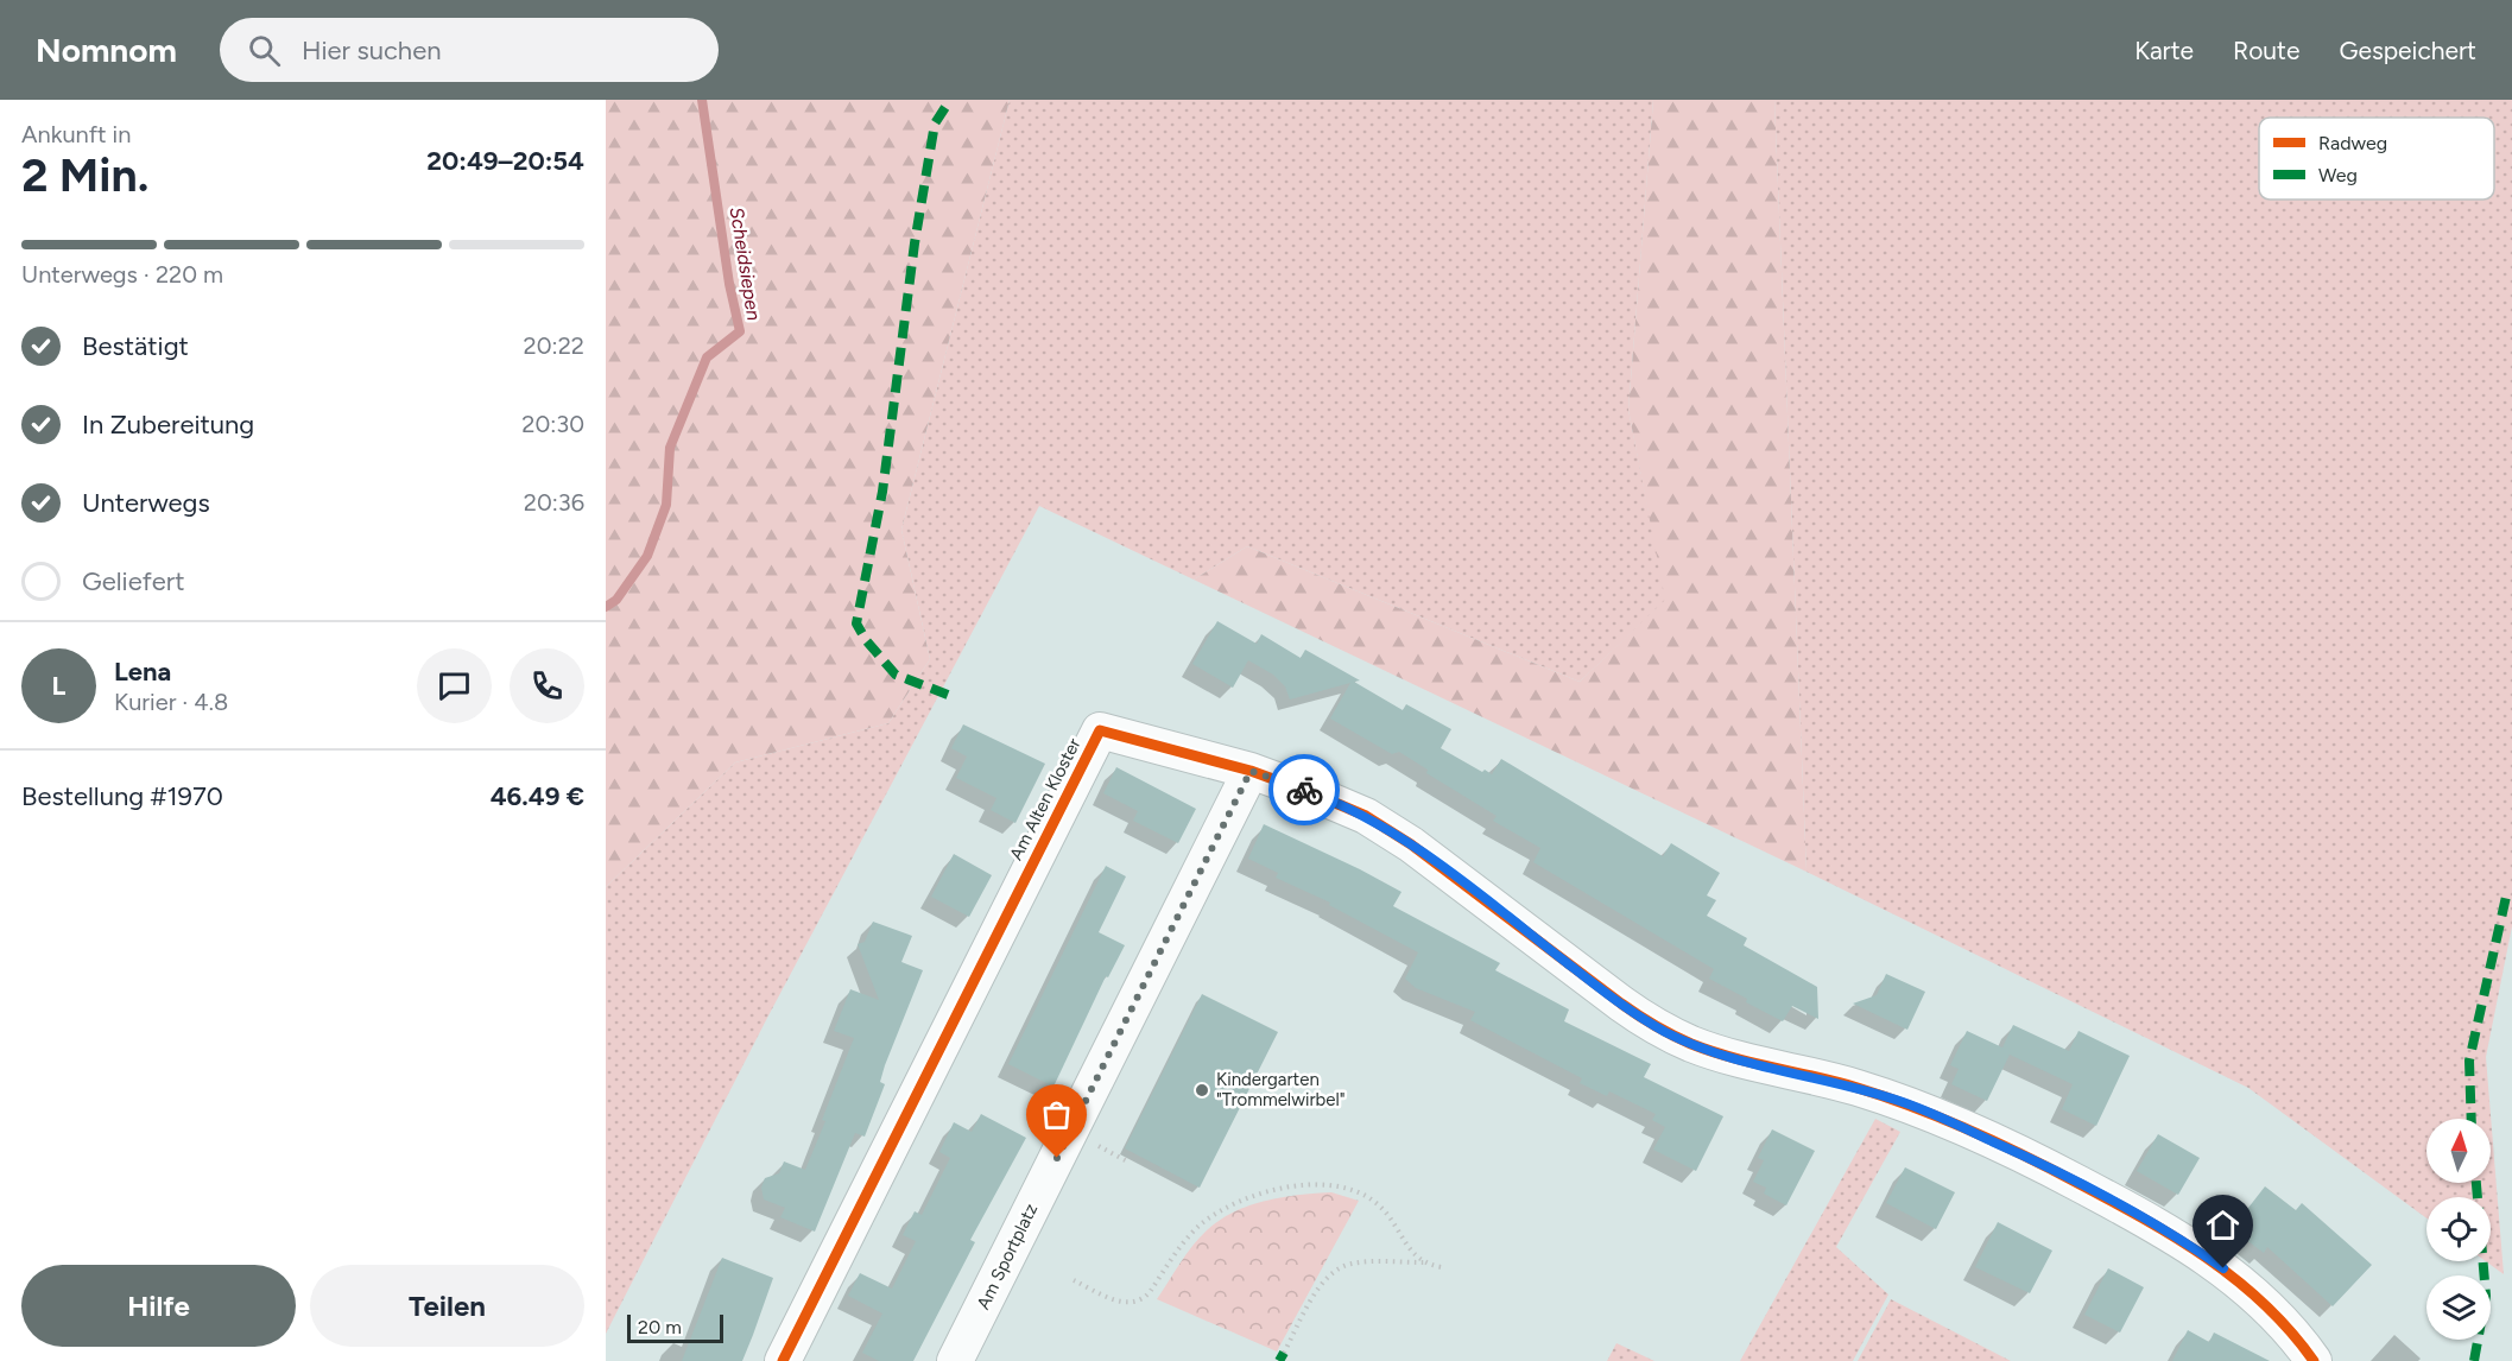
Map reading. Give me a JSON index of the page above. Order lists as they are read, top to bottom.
{
  "streets": {
    "street": ["Am Alten Kloster", "Am Sportplatz"]
  },
  "crossings": [
    ["Am Alten Kloster", "Am Sportplatz"]
  ],
  "water": ["Scheidsiepen"],
  "places": ["Kindergarten \"Trommelwirbel\""],
  "legend": ["Radweg", "Weg"],
  "scale_bar": "20 m",
  "north": "top",
  "page": {
    "header": "Nomnom",
    "search": "Hier suchen",
    "nav": ["Karte", "Route", "Gespeichert"],
    "heading": ["2 Min.", "Ankunft in", "20:49–20:54"],
    "panel": [
      "Lena",
      "Kurier · 4.8",
      "Bestellung #1970",
      "46.49 €"
    ],
    "bar": "Unterwegs · 220 m",
    "list": [
      ["Bestätigt", "20:22"],
      ["In Zubereitung", "20:30"],
      ["Unterwegs", "20:36"],
      "Geliefert"
    ],
    "round": "L",
    "buttons": ["Hilfe", "Teilen"],
    "scale": "20 m"
  }
}
